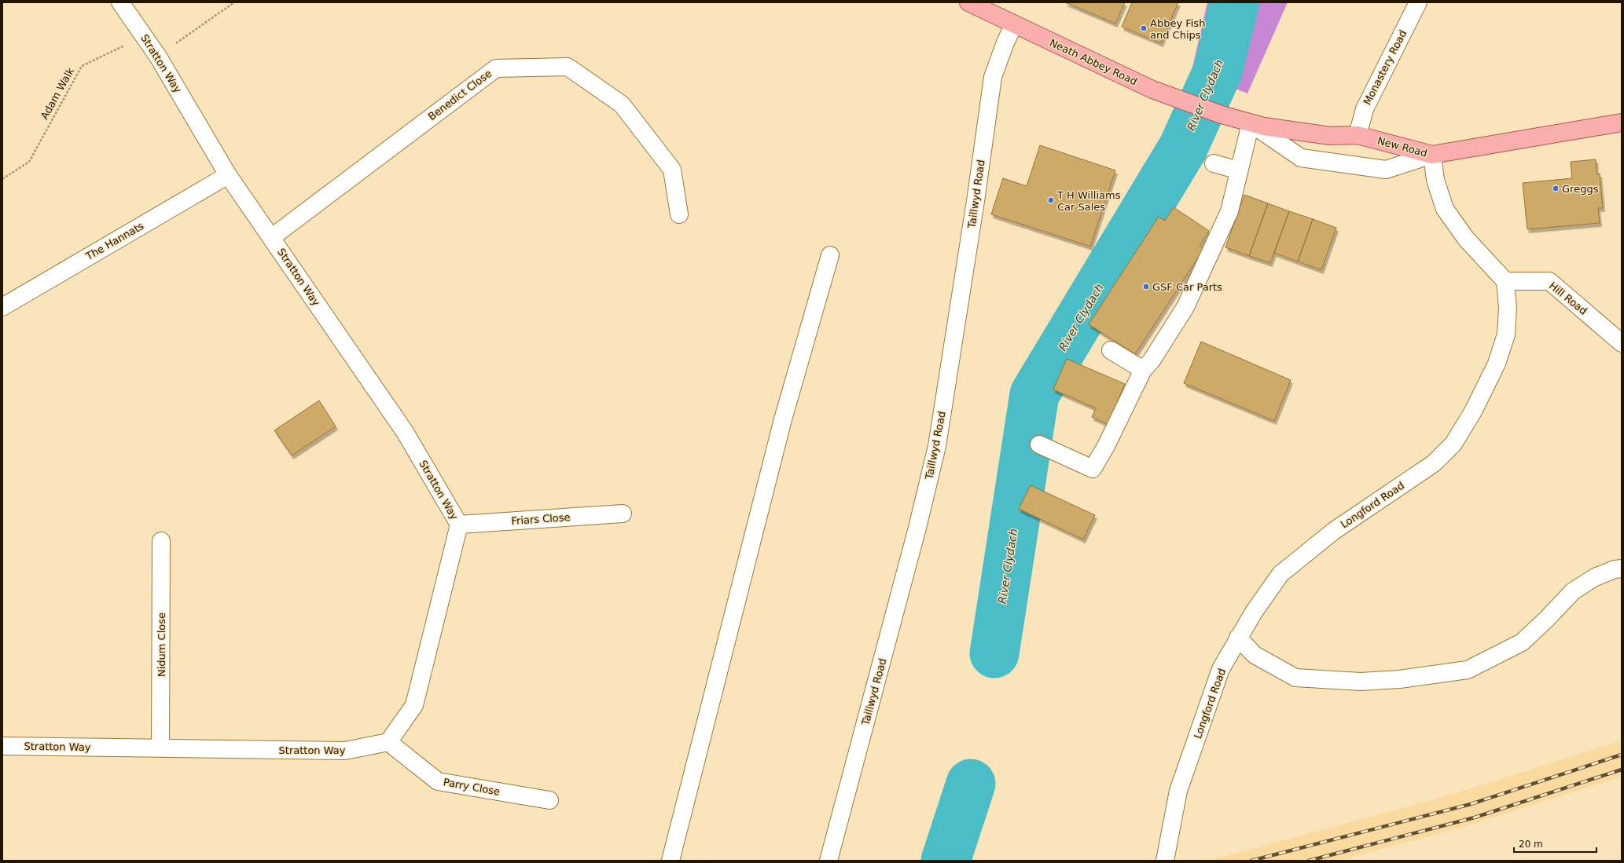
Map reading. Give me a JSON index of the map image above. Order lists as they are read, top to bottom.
{
  "streets": {
    "main road": ["Neath Abbey Road", "New Road"],
    "street": [
      "Stratton Way",
      "Monastery Road",
      "Benedict Close",
      "Taillwyd Road",
      "The Hannats",
      "Hill Road",
      "Longford Road",
      "Friars Close",
      "Nidum Close",
      "Parry Close"
    ],
    "path": ["Adam Walk"]
  },
  "crossings": [
    ["Neath Abbey Road", "New Road"],
    ["Neath Abbey Road", "Taillwyd Road"],
    ["Stratton Way", "Adam Walk"],
    ["Stratton Way", "Benedict Close"],
    ["Stratton Way", "The Hannats"],
    ["Stratton Way", "Friars Close"],
    ["Stratton Way", "Nidum Close"],
    ["Stratton Way", "Parry Close"],
    ["Monastery Road", "New Road"],
    ["Hill Road", "Longford Road"]
  ],
  "water": ["River Clydach"],
  "places": [
    "Abbey Fish and Chips",
    "Greggs",
    "T H Williams Car Sales",
    "GSF Car Parts"
  ],
  "scale_bar": "20 m"
}
